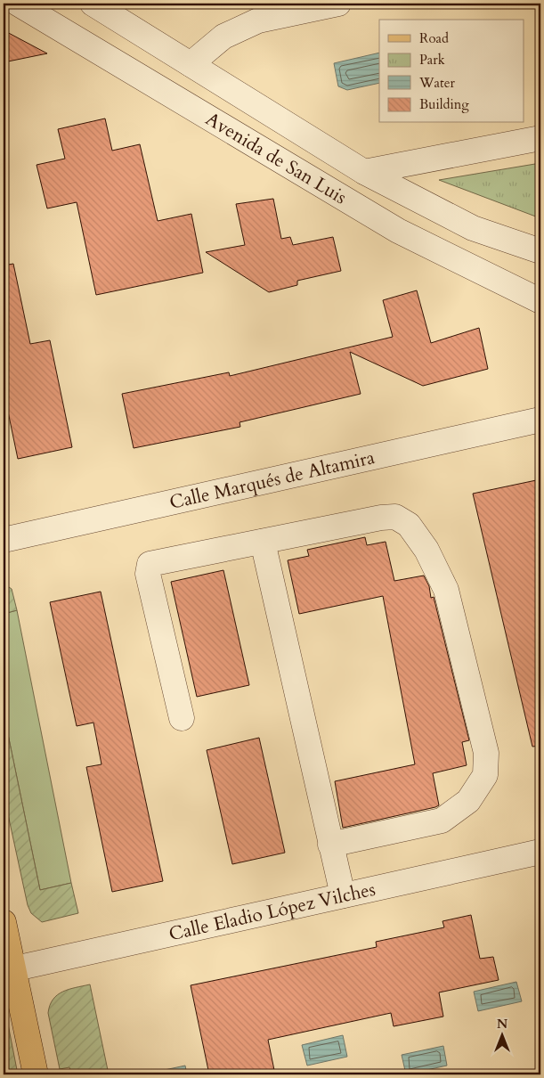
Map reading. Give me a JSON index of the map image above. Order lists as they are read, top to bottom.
{
  "streets": {
    "street": ["Avenida de San Luis", "Calle Marqués de Altamira", "Calle Eladio López Vilches"]
  },
  "legend": [
    "Road",
    "Park",
    "Water",
    "Building"
  ],
  "north": "top"
}
